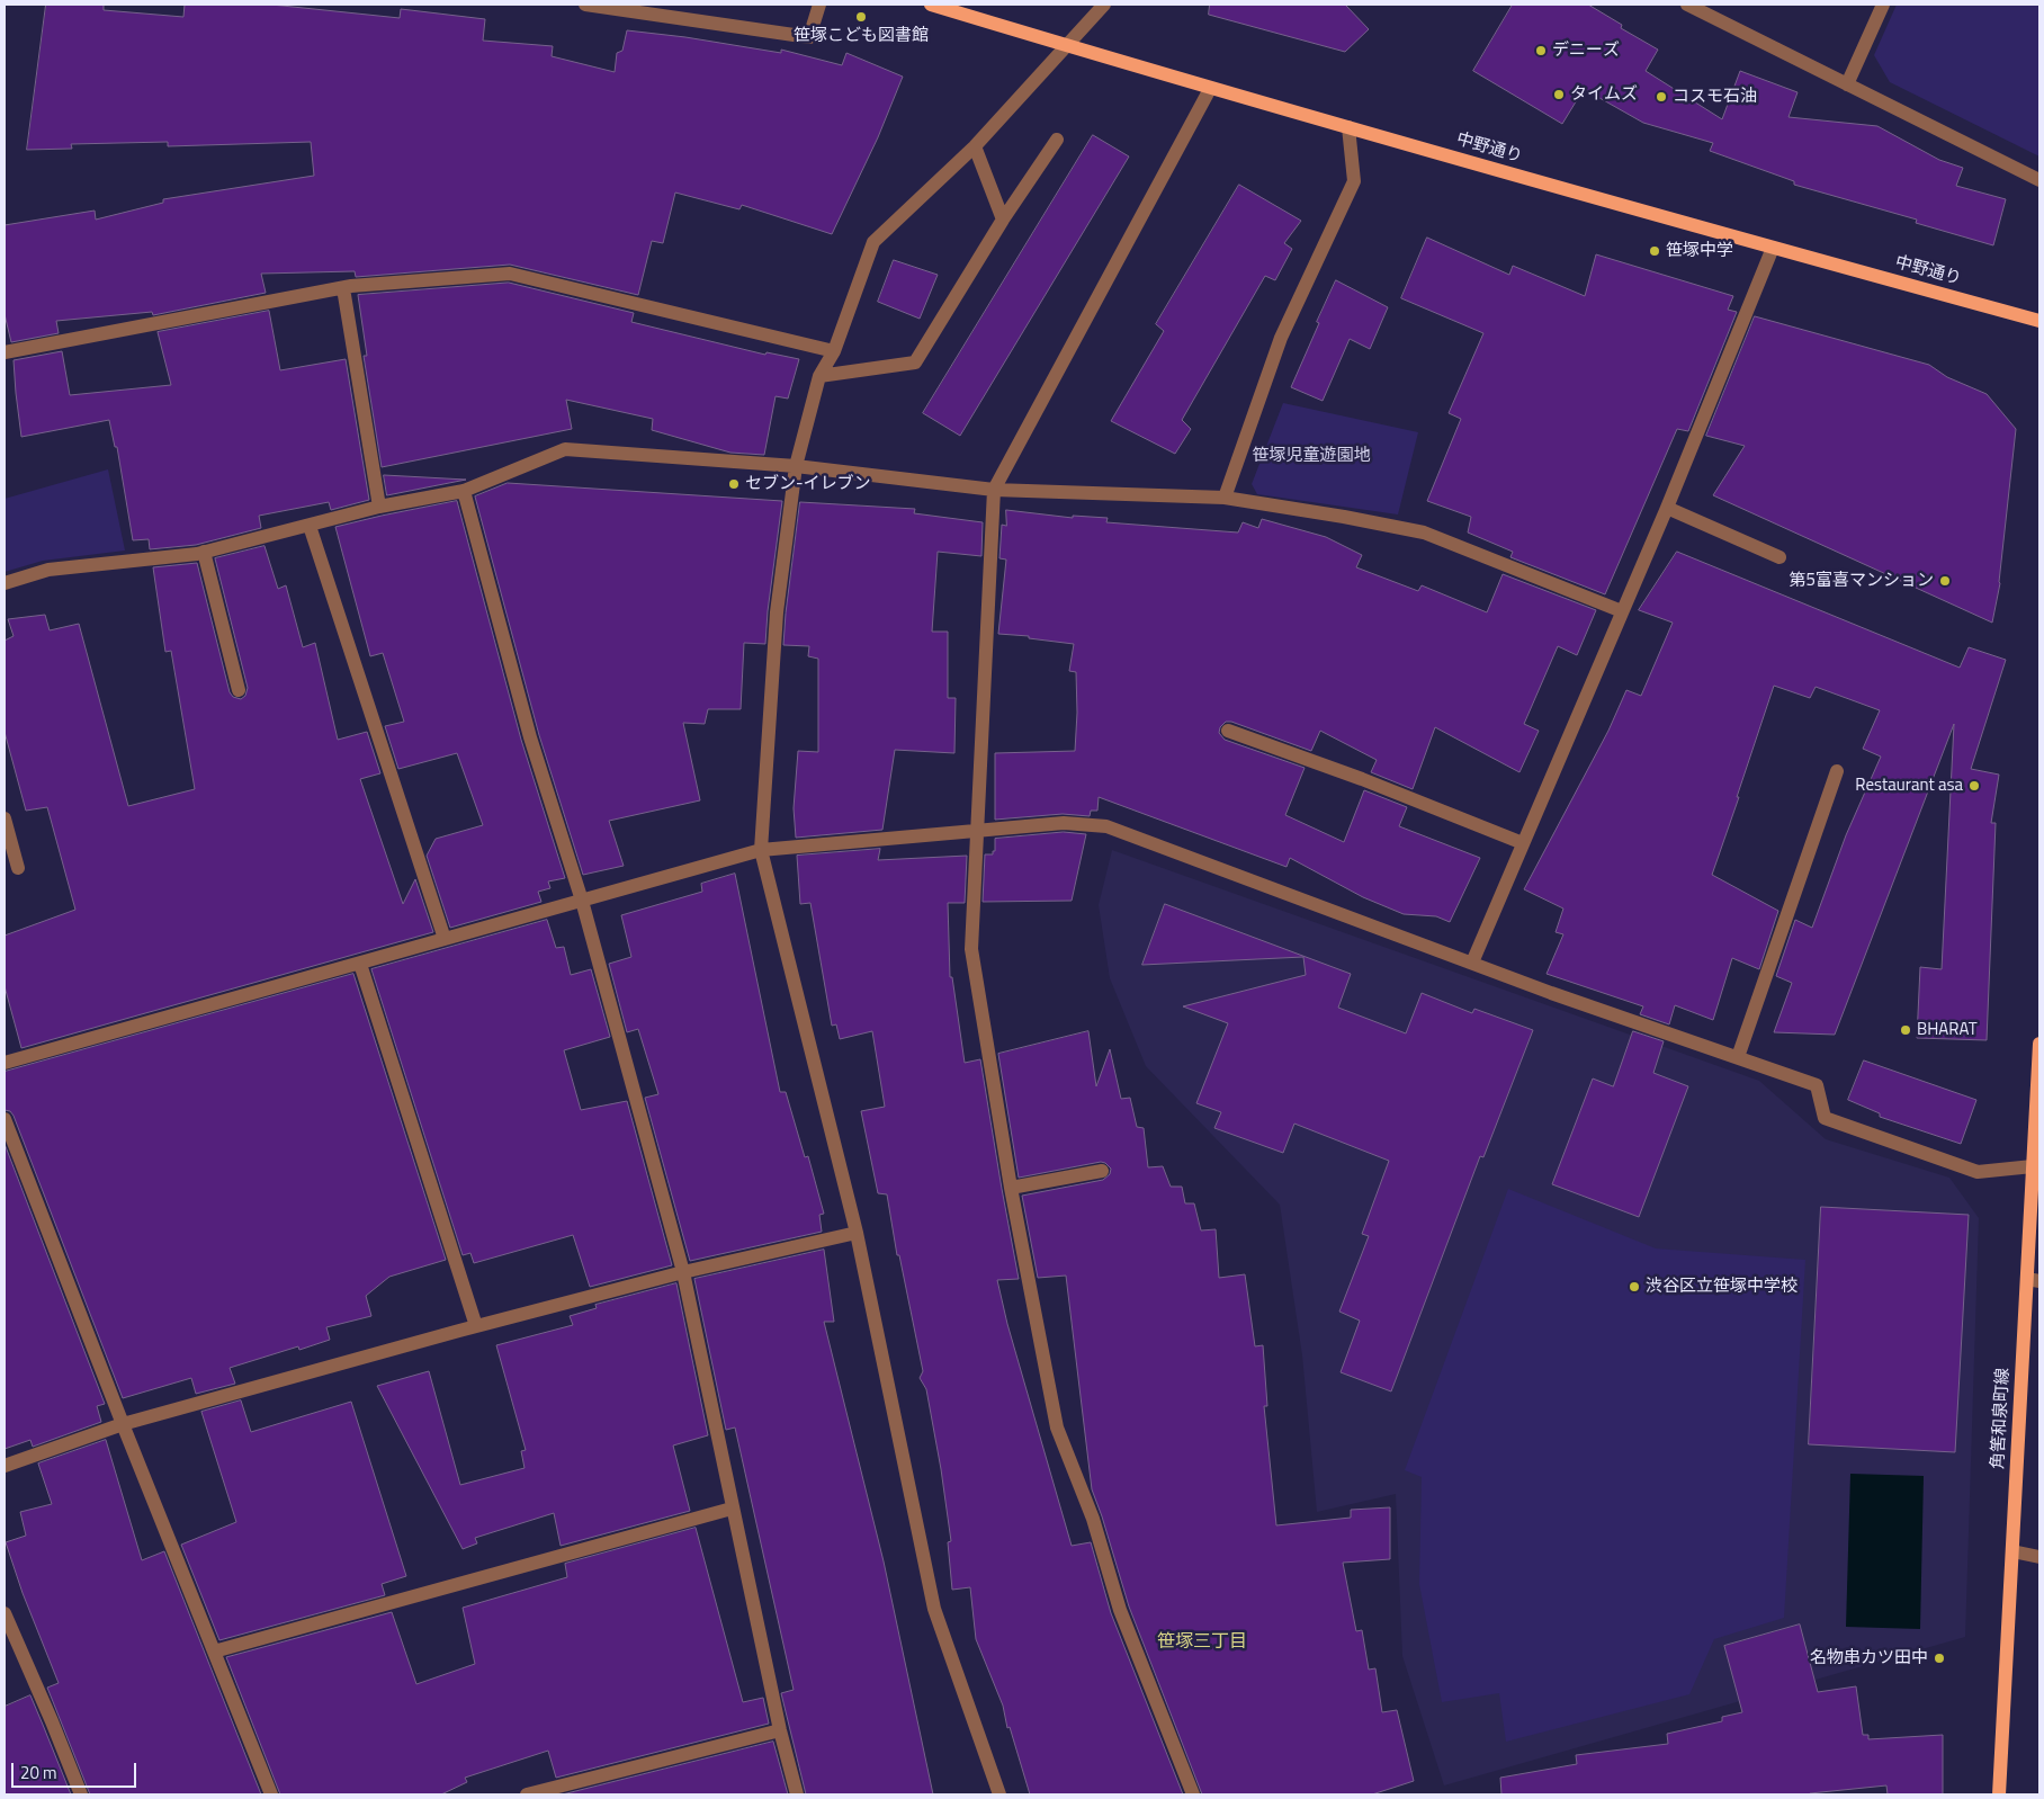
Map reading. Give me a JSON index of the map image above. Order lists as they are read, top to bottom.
{
  "streets": {
    "main road": ["中野通り", "角筈和泉町線"]
  },
  "districts": ["笹塚三丁目"],
  "parks": ["笹塚児童遊園地"],
  "places": [
    "笹塚こども図書館",
    "デニーズ",
    "タイムズ",
    "コスモ石油",
    "笹塚中学",
    "セブン-イレブン",
    "第5富喜マンション",
    "Restaurant asa",
    "BHARAT",
    "渋谷区立笹塚中学校",
    "名物串カツ田中"
  ],
  "scale_bar": "20 m"
}
